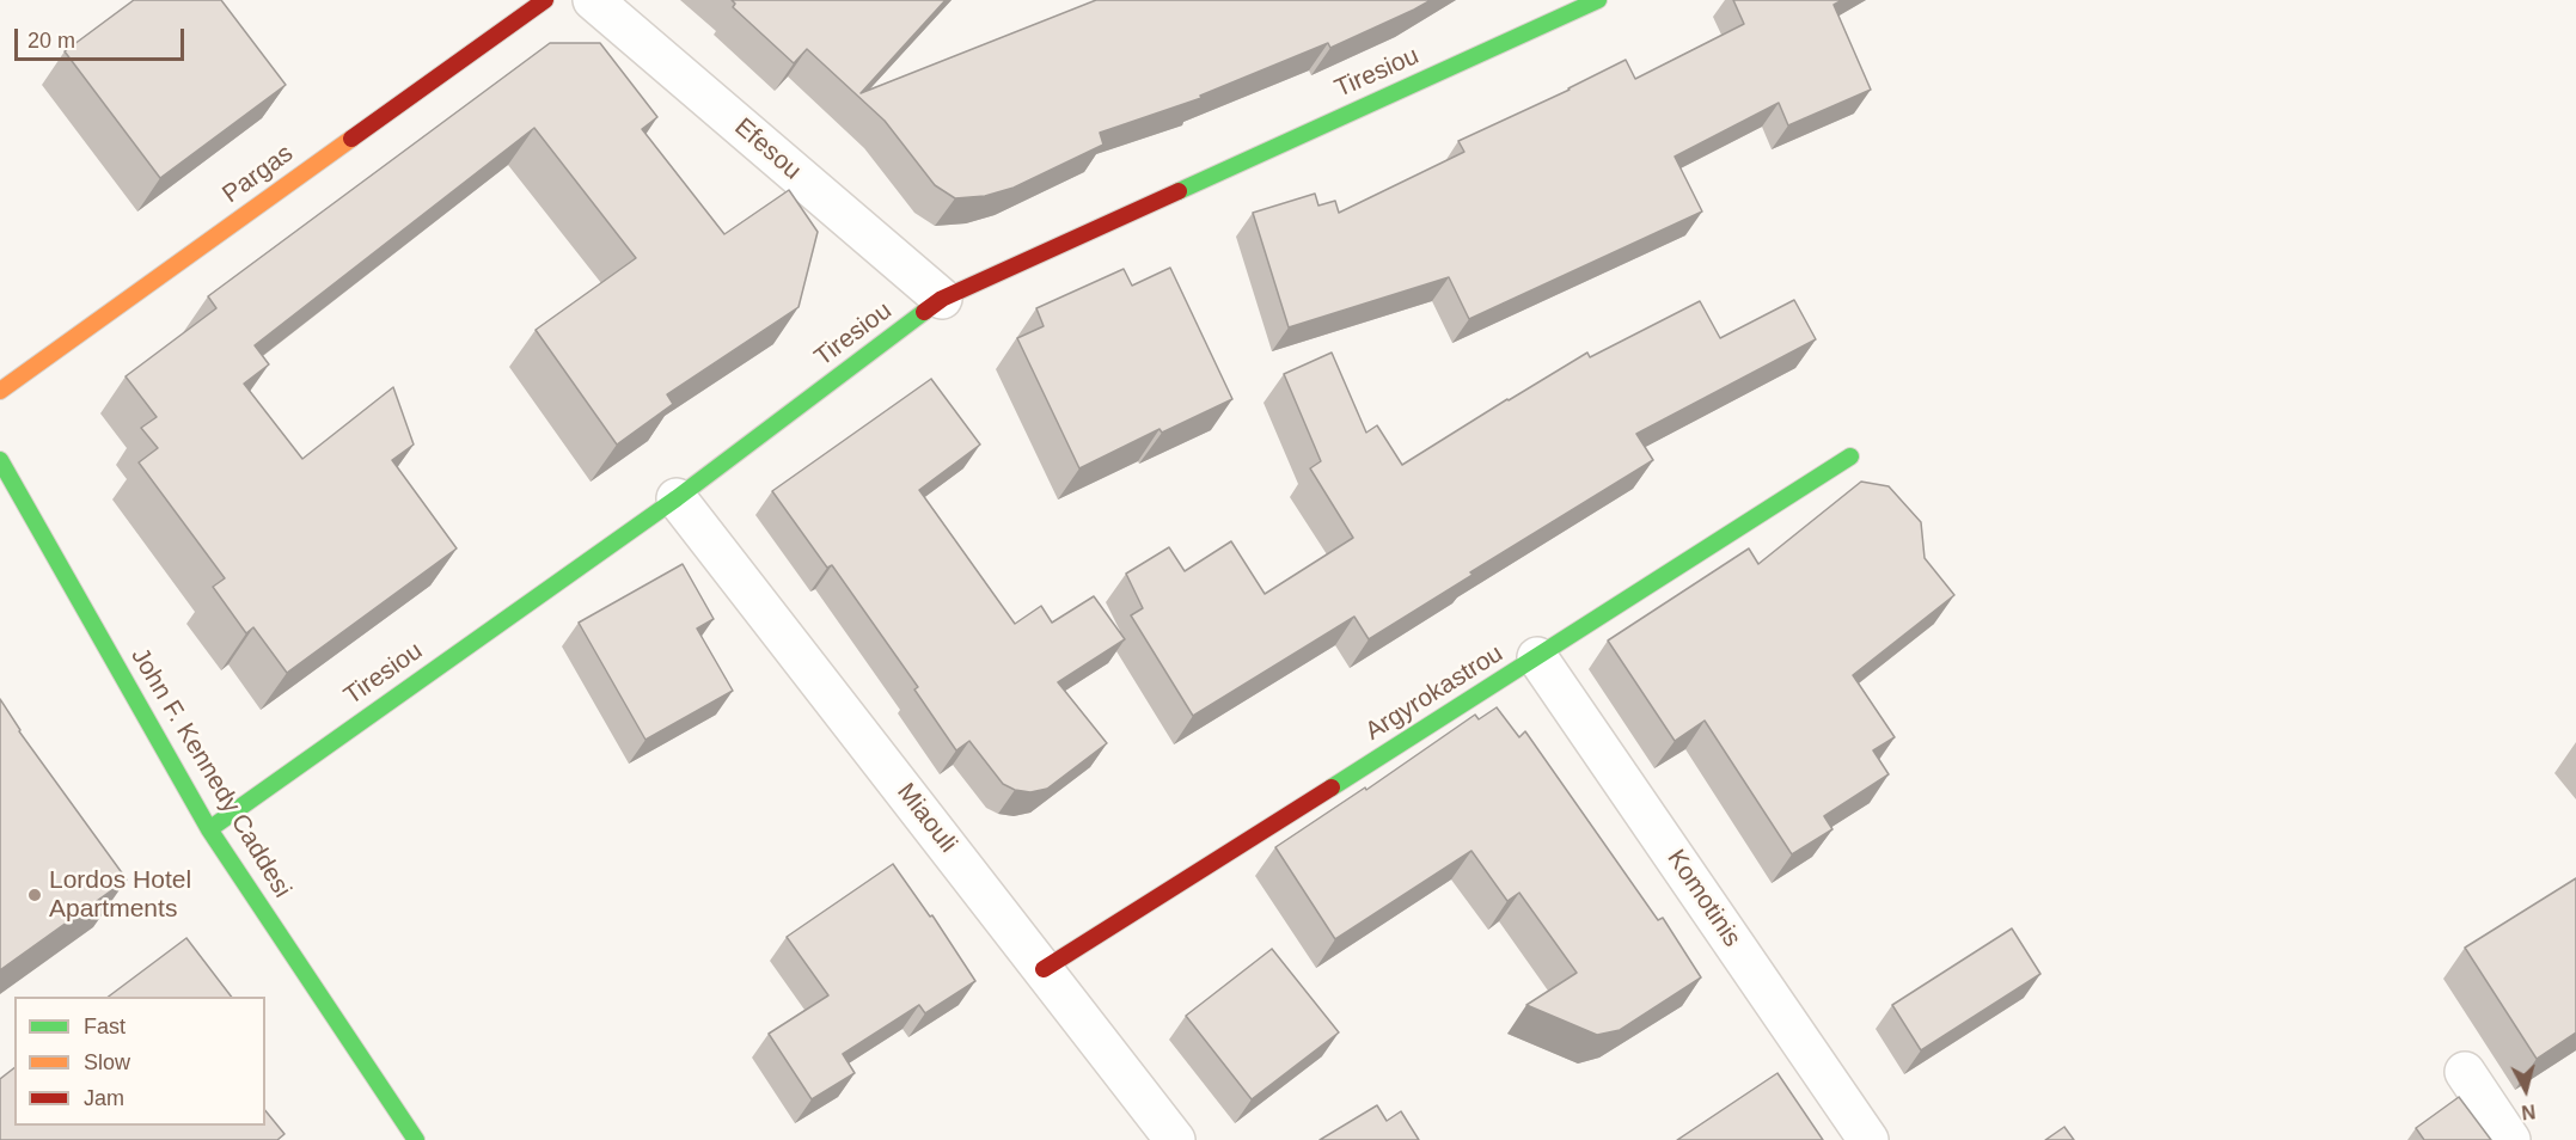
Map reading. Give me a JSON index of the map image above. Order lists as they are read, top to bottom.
{
  "streets": {
    "street": [
      "Tiresiou",
      "Efesou",
      "Pargas",
      "Argyrokastrou",
      "John F. Kennedy Caddesi",
      "Miaouli",
      "Komotinis"
    ]
  },
  "crossings": [
    ["Tiresiou", "Efesou"],
    ["Tiresiou", "John F. Kennedy Caddesi"],
    ["Tiresiou", "Miaouli"],
    ["Argyrokastrou", "Miaouli"],
    ["Argyrokastrou", "Komotinis"]
  ],
  "places": ["Lordos Hotel Apartments"],
  "legend": ["Fast", "Slow", "Jam"],
  "scale_bar": "20 m",
  "north": "bottom"
}
